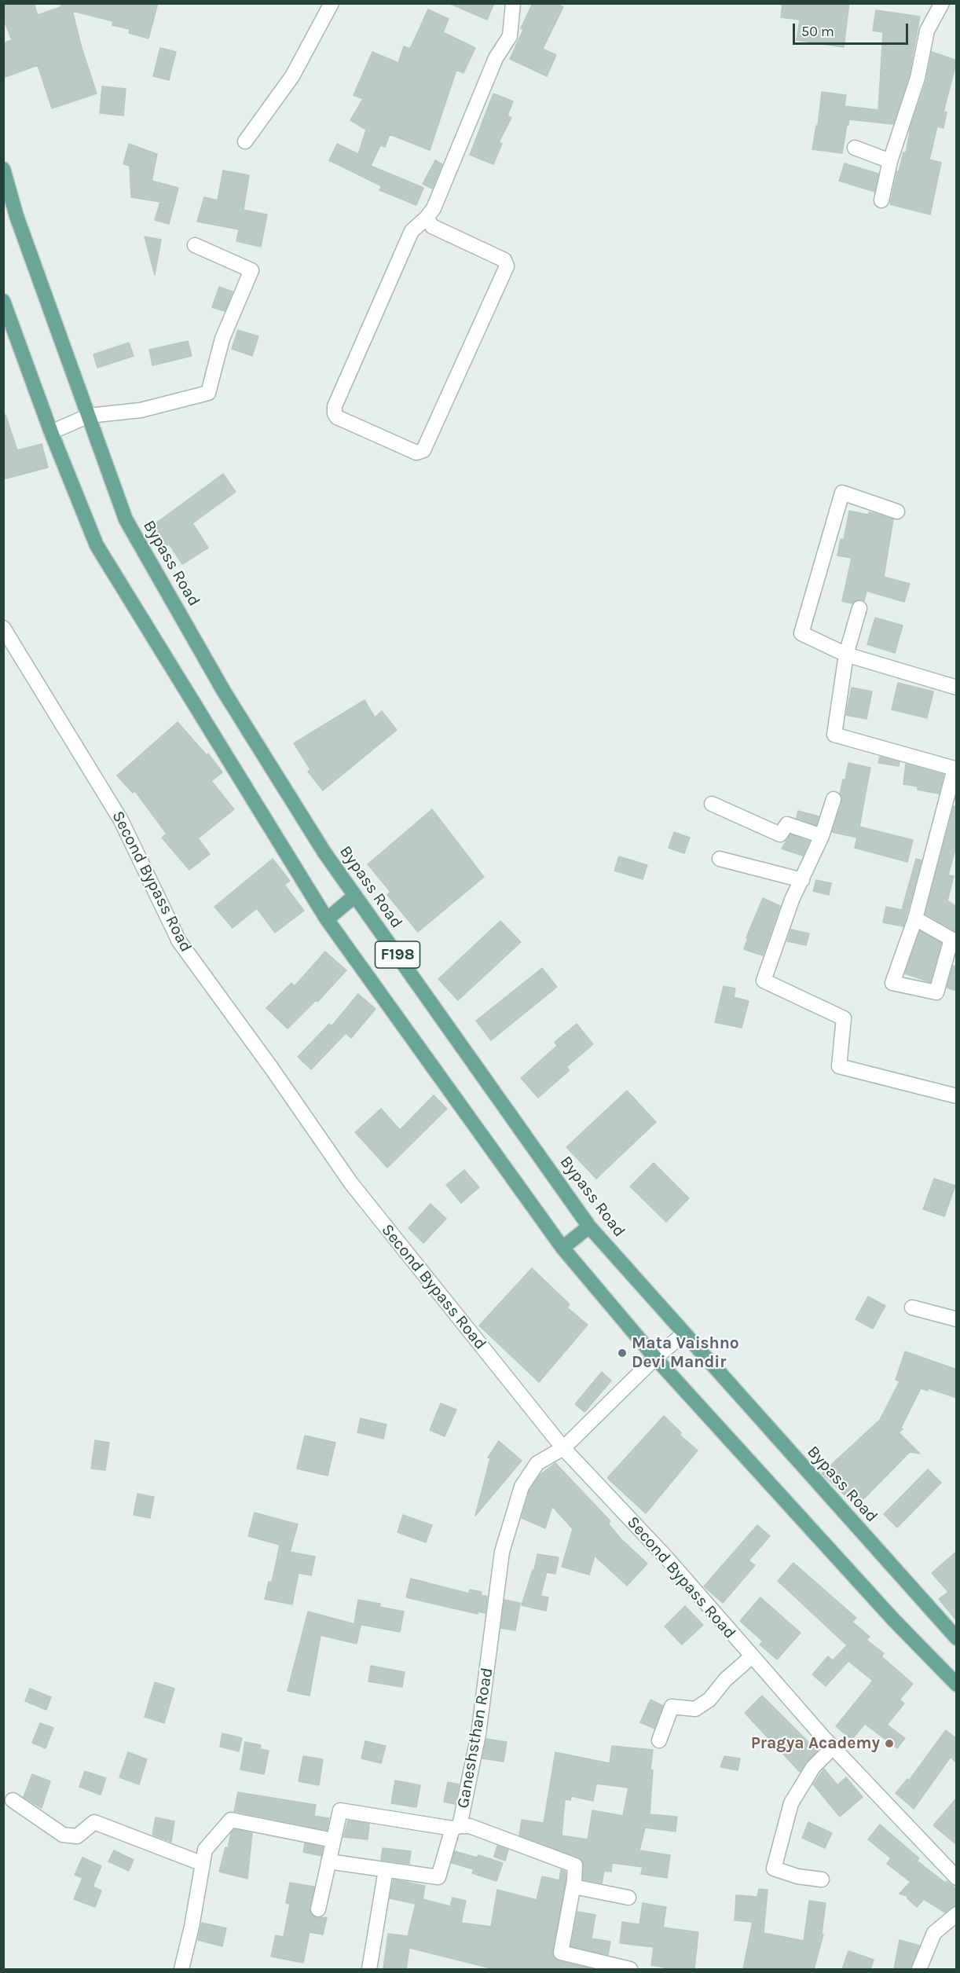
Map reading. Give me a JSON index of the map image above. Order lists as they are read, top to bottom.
{
  "streets": {
    "main road": ["Bypass Road", "F198"],
    "street": ["Second Bypass Road", "Ganeshsthan Road"]
  },
  "crossings": [
    ["Bypass Road", "Ganeshsthan Road"],
    ["Second Bypass Road", "Ganeshsthan Road"],
    ["F198", "Ganeshsthan Road"]
  ],
  "places": ["Mata Vaishno Devi Mandir", "Pragya Academy"],
  "scale_bar": "50 m"
}
